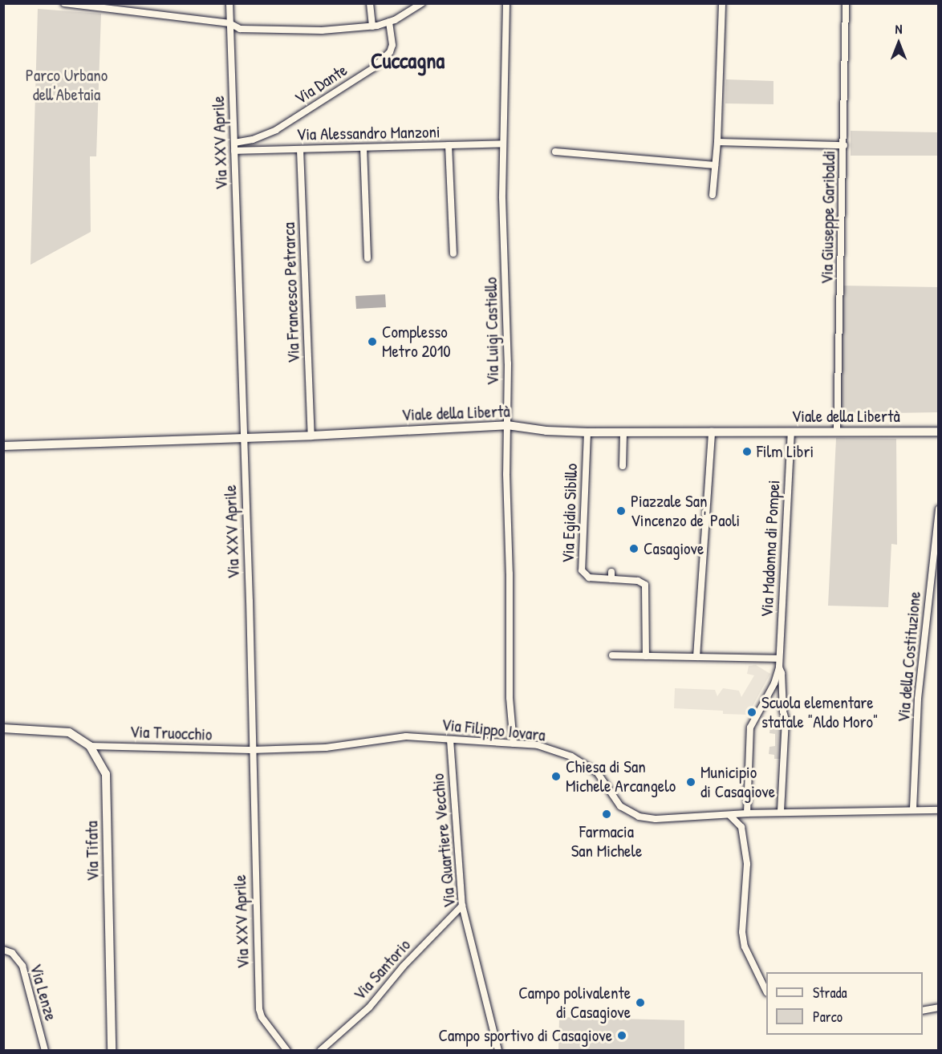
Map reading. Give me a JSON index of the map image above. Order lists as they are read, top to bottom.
{
  "streets": {
    "street": [
      "Via Dante",
      "Via Alessandro Manzoni",
      "Via XXV Aprile",
      "Via Giuseppe Garibaldi",
      "Via Francesco Petrarca",
      "Via Luigi Castiello",
      "Viale della Libertà",
      "Via Egidio Sibillo",
      "Via Madonna di Pompei",
      "Via della Costituzione",
      "Via Filippo Iovara",
      "Via Truocchio",
      "Via Quartiere Vecchio",
      "Via Tifata",
      "Via Santorio",
      "Via Lenze"
    ]
  },
  "crossings": [
    ["Via Dante", "Via XXV Aprile"],
    ["Via Alessandro Manzoni", "Via XXV Aprile"],
    ["Via Alessandro Manzoni", "Via Francesco Petrarca"],
    ["Via Alessandro Manzoni", "Via Luigi Castiello"],
    ["Via XXV Aprile", "Viale della Libertà"],
    ["Via XXV Aprile", "Via Filippo Iovara"],
    ["Via XXV Aprile", "Via Truocchio"],
    ["Via Giuseppe Garibaldi", "Viale della Libertà"],
    ["Via Francesco Petrarca", "Viale della Libertà"],
    ["Via Luigi Castiello", "Viale della Libertà"],
    ["Via Luigi Castiello", "Via Filippo Iovara"],
    ["Viale della Libertà", "Via Egidio Sibillo"],
    ["Viale della Libertà", "Via Madonna di Pompei"],
    ["Via della Costituzione", "Via Filippo Iovara"],
    ["Via Filippo Iovara", "Via Truocchio"],
    ["Via Filippo Iovara", "Via Quartiere Vecchio"],
    ["Via Truocchio", "Via Tifata"],
    ["Via Quartiere Vecchio", "Via Santorio"]
  ],
  "districts": ["Cuccagna"],
  "parks": ["Parco Urbano dell'Abetaia"],
  "places": [
    "Complesso Metro 2010",
    "Film Libri",
    "Piazzale San Vincenzo de' Paoli",
    "Casagiove",
    "Scuola elementare statale \"Aldo Moro\"",
    "Chiesa di San Michele Arcangelo",
    "Municipio di Casagiove",
    "Farmacia San Michele",
    "Campo polivalente di Casagiove",
    "Campo sportivo di Casagiove"
  ],
  "legend": ["Strada", "Parco"],
  "north": "top"
}
